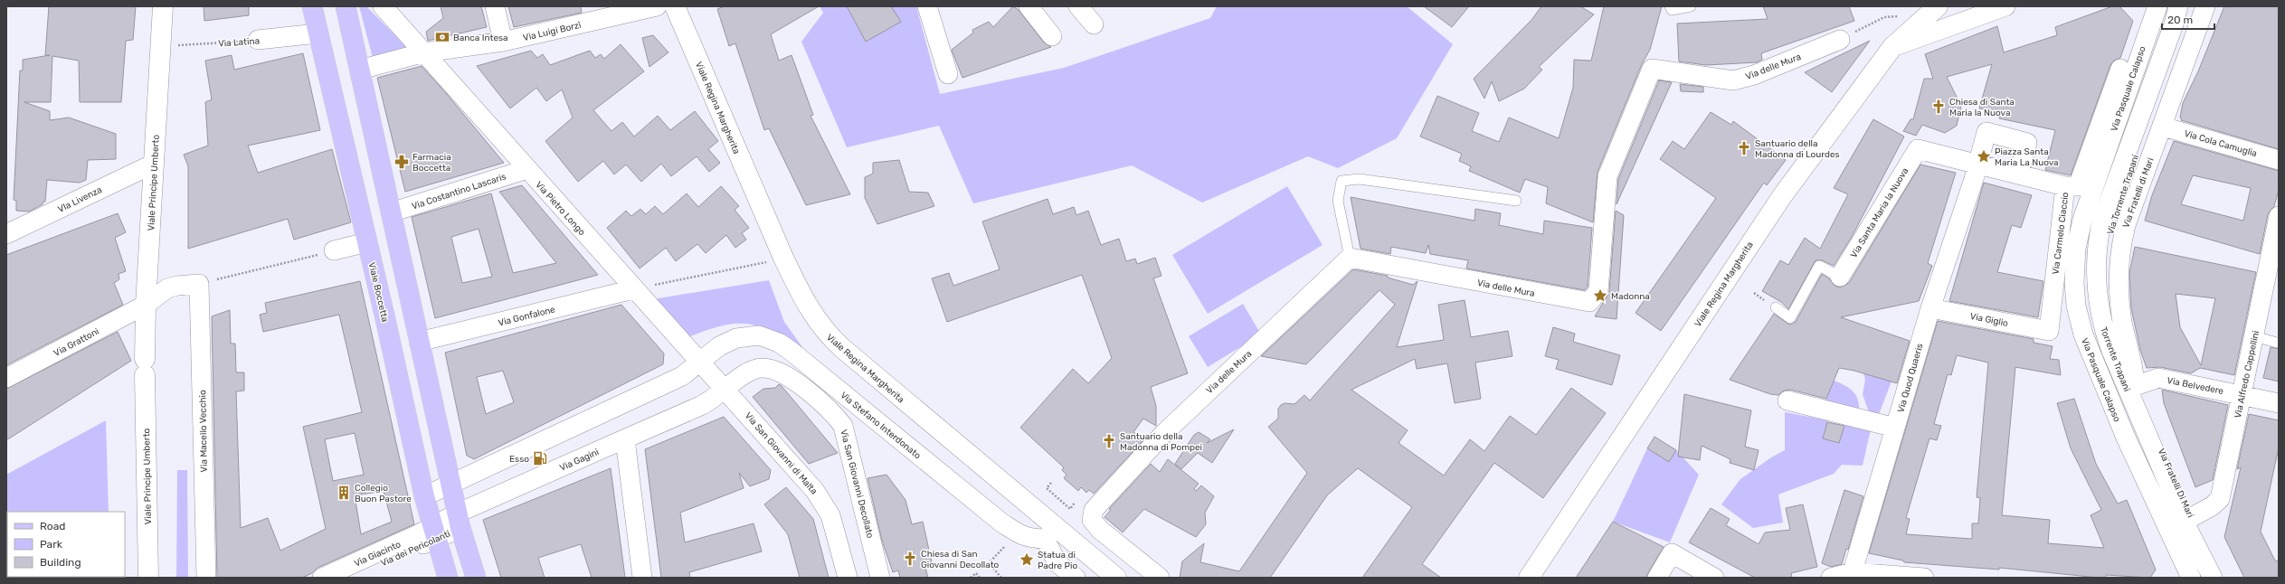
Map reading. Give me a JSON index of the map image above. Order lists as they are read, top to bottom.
{
  "streets": {
    "main road": ["Viale Regina Margherita", "Viale Principe Umberto", "Viale Boccetta"],
    "street": [
      "Via Luigi Borzì",
      "Via Latina",
      "Via delle Mura",
      "Via Pasquale Calapso",
      "Via Cola Camuglia",
      "Via Costantino Lascaris",
      "Via Fratelli di Mari",
      "Via Torrente Trapani",
      "VIa Livenza",
      "Via Pietro Longo",
      "Via Santa Maria la Nuova",
      "Via Carmelo Ciaccio",
      "Via Gonfalone",
      "Via Giglio",
      "Via Grattoni",
      "Torrente Trapani",
      "Via Alfredo Cappellini",
      "Via Quod Quaeris",
      "Via Belvedere",
      "Via Stefano Interdonato",
      "Via Macello Vecchio",
      "Via San Giovanni di Malta",
      "Via Gagini",
      "Via Fratelli Di Mari",
      "Via San Giovanni Decollato",
      "Via dei Pericolanti",
      "Via Giacinto"
    ]
  },
  "crossings": [
    ["Via Luigi Borzì", "Via Pietro Longo"],
    ["Via Latina", "Viale Principe Umberto"],
    ["Via Latina", "Viale Boccetta"],
    ["Viale Regina Margherita", "Via Stefano Interdonato"],
    ["Via Cola Camuglia", "Via Fratelli di Mari"],
    ["Viale Principe Umberto", "VIa Livenza"],
    ["Viale Principe Umberto", "Via Grattoni"],
    ["Via Costantino Lascaris", "Via Pietro Longo"],
    ["Via Fratelli di Mari", "Via Torrente Trapani"],
    ["Via Fratelli di Mari", "Via Belvedere"],
    ["Via Fratelli di Mari", "Via Fratelli Di Mari"],
    ["Via Torrente Trapani", "Via Belvedere"],
    ["Via Torrente Trapani", "Via Fratelli Di Mari"],
    ["Via Pietro Longo", "Via Gonfalone"],
    ["Via Pietro Longo", "Via Stefano Interdonato"],
    ["Via Pietro Longo", "Via San Giovanni di Malta"],
    ["Via Santa Maria la Nuova", "Via Quod Quaeris"],
    ["Via Carmelo Ciaccio", "Via Giglio"],
    ["Viale Boccetta", "Via Gagini"],
    ["Viale Boccetta", "Via dei Pericolanti"],
    ["Viale Boccetta", "Via Giacinto"],
    ["Via Giglio", "Via Quod Quaeris"],
    ["Via Grattoni", "Via Macello Vecchio"],
    ["Via Alfredo Cappellini", "Via Belvedere"],
    ["Via Alfredo Cappellini", "Via Fratelli Di Mari"],
    ["Via Belvedere", "Via Fratelli Di Mari"],
    ["Via Stefano Interdonato", "Via San Giovanni di Malta"],
    ["Via San Giovanni di Malta", "Via Gagini"],
    ["Via San Giovanni di Malta", "Via San Giovanni Decollato"],
    ["Via Gagini", "Via San Giovanni Decollato"],
    ["Via Gagini", "Via dei Pericolanti"],
    ["Via Gagini", "Via Giacinto"],
    ["Via dei Pericolanti", "Via Giacinto"]
  ],
  "places": {
    "bank": ["Banca Intesa"],
    "church": [
      "Chiesa di Santa Maria la Nuova",
      "Santuario della Madonna di Lourdes",
      "Santuario della Madonna di Pompei",
      "Chiesa di San Giovanni Decollato"
    ],
    "place": ["Piazza Santa Maria La Nuova", "Madonna", "Statua di Padre Pio"],
    "pharmacy": ["Farmacia Boccetta"],
    "fuel station": ["Esso"],
    "building": ["Collegio Buon Pastore"]
  },
  "legend": ["Road", "Park", "Building"],
  "scale_bar": "20 m"
}
